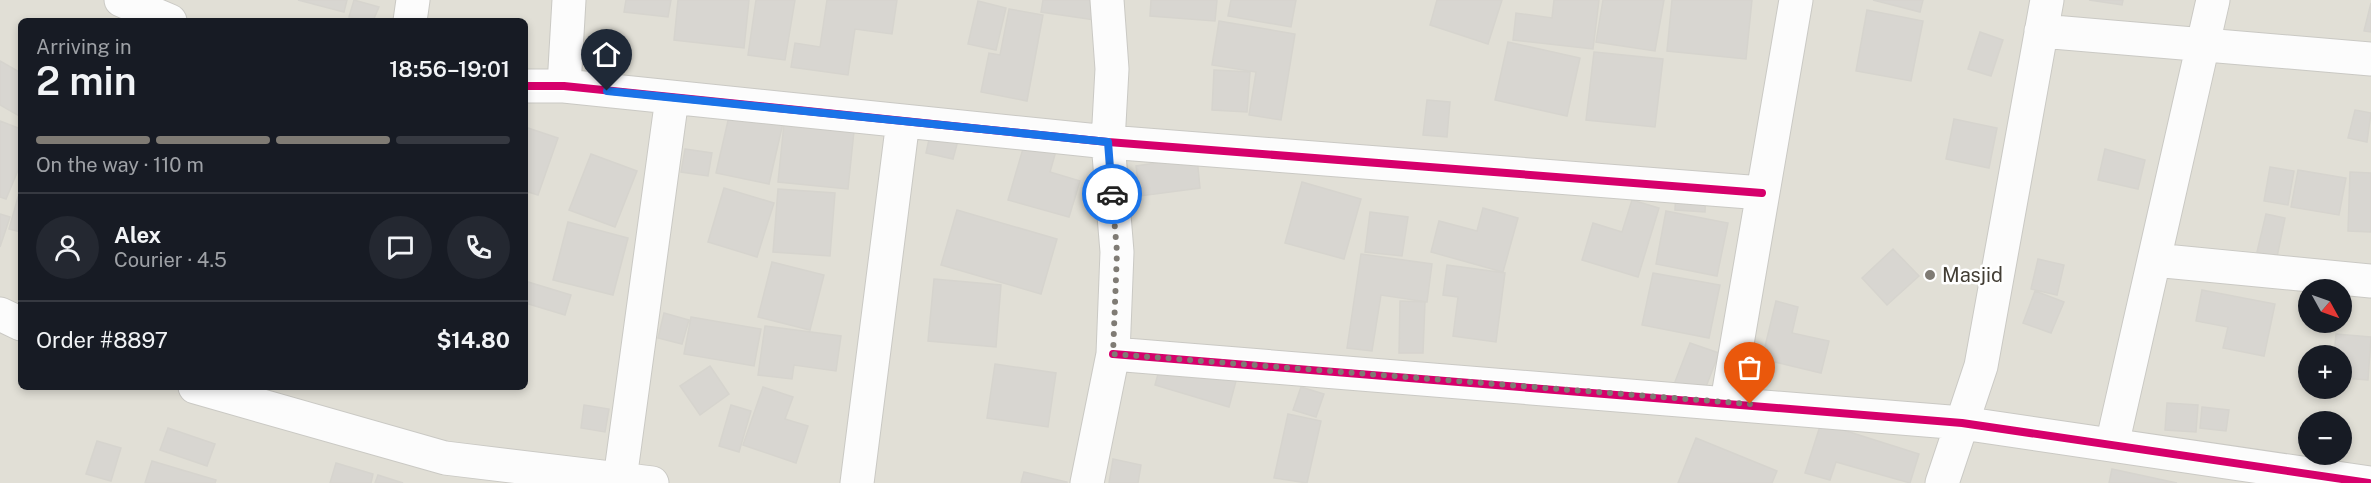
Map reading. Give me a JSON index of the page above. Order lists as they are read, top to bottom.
{
  "places": ["Masjid"],
  "north": "bottom right",
  "page": {
    "heading": ["2 min", "Arriving in", "18:56–19:01"],
    "panel": [
      "Alex",
      "Courier · 4.5",
      "Order #8897",
      "$14.80"
    ],
    "bar": "On the way · 110 m",
    "map_buttons": ["+", "−"]
  }
}
